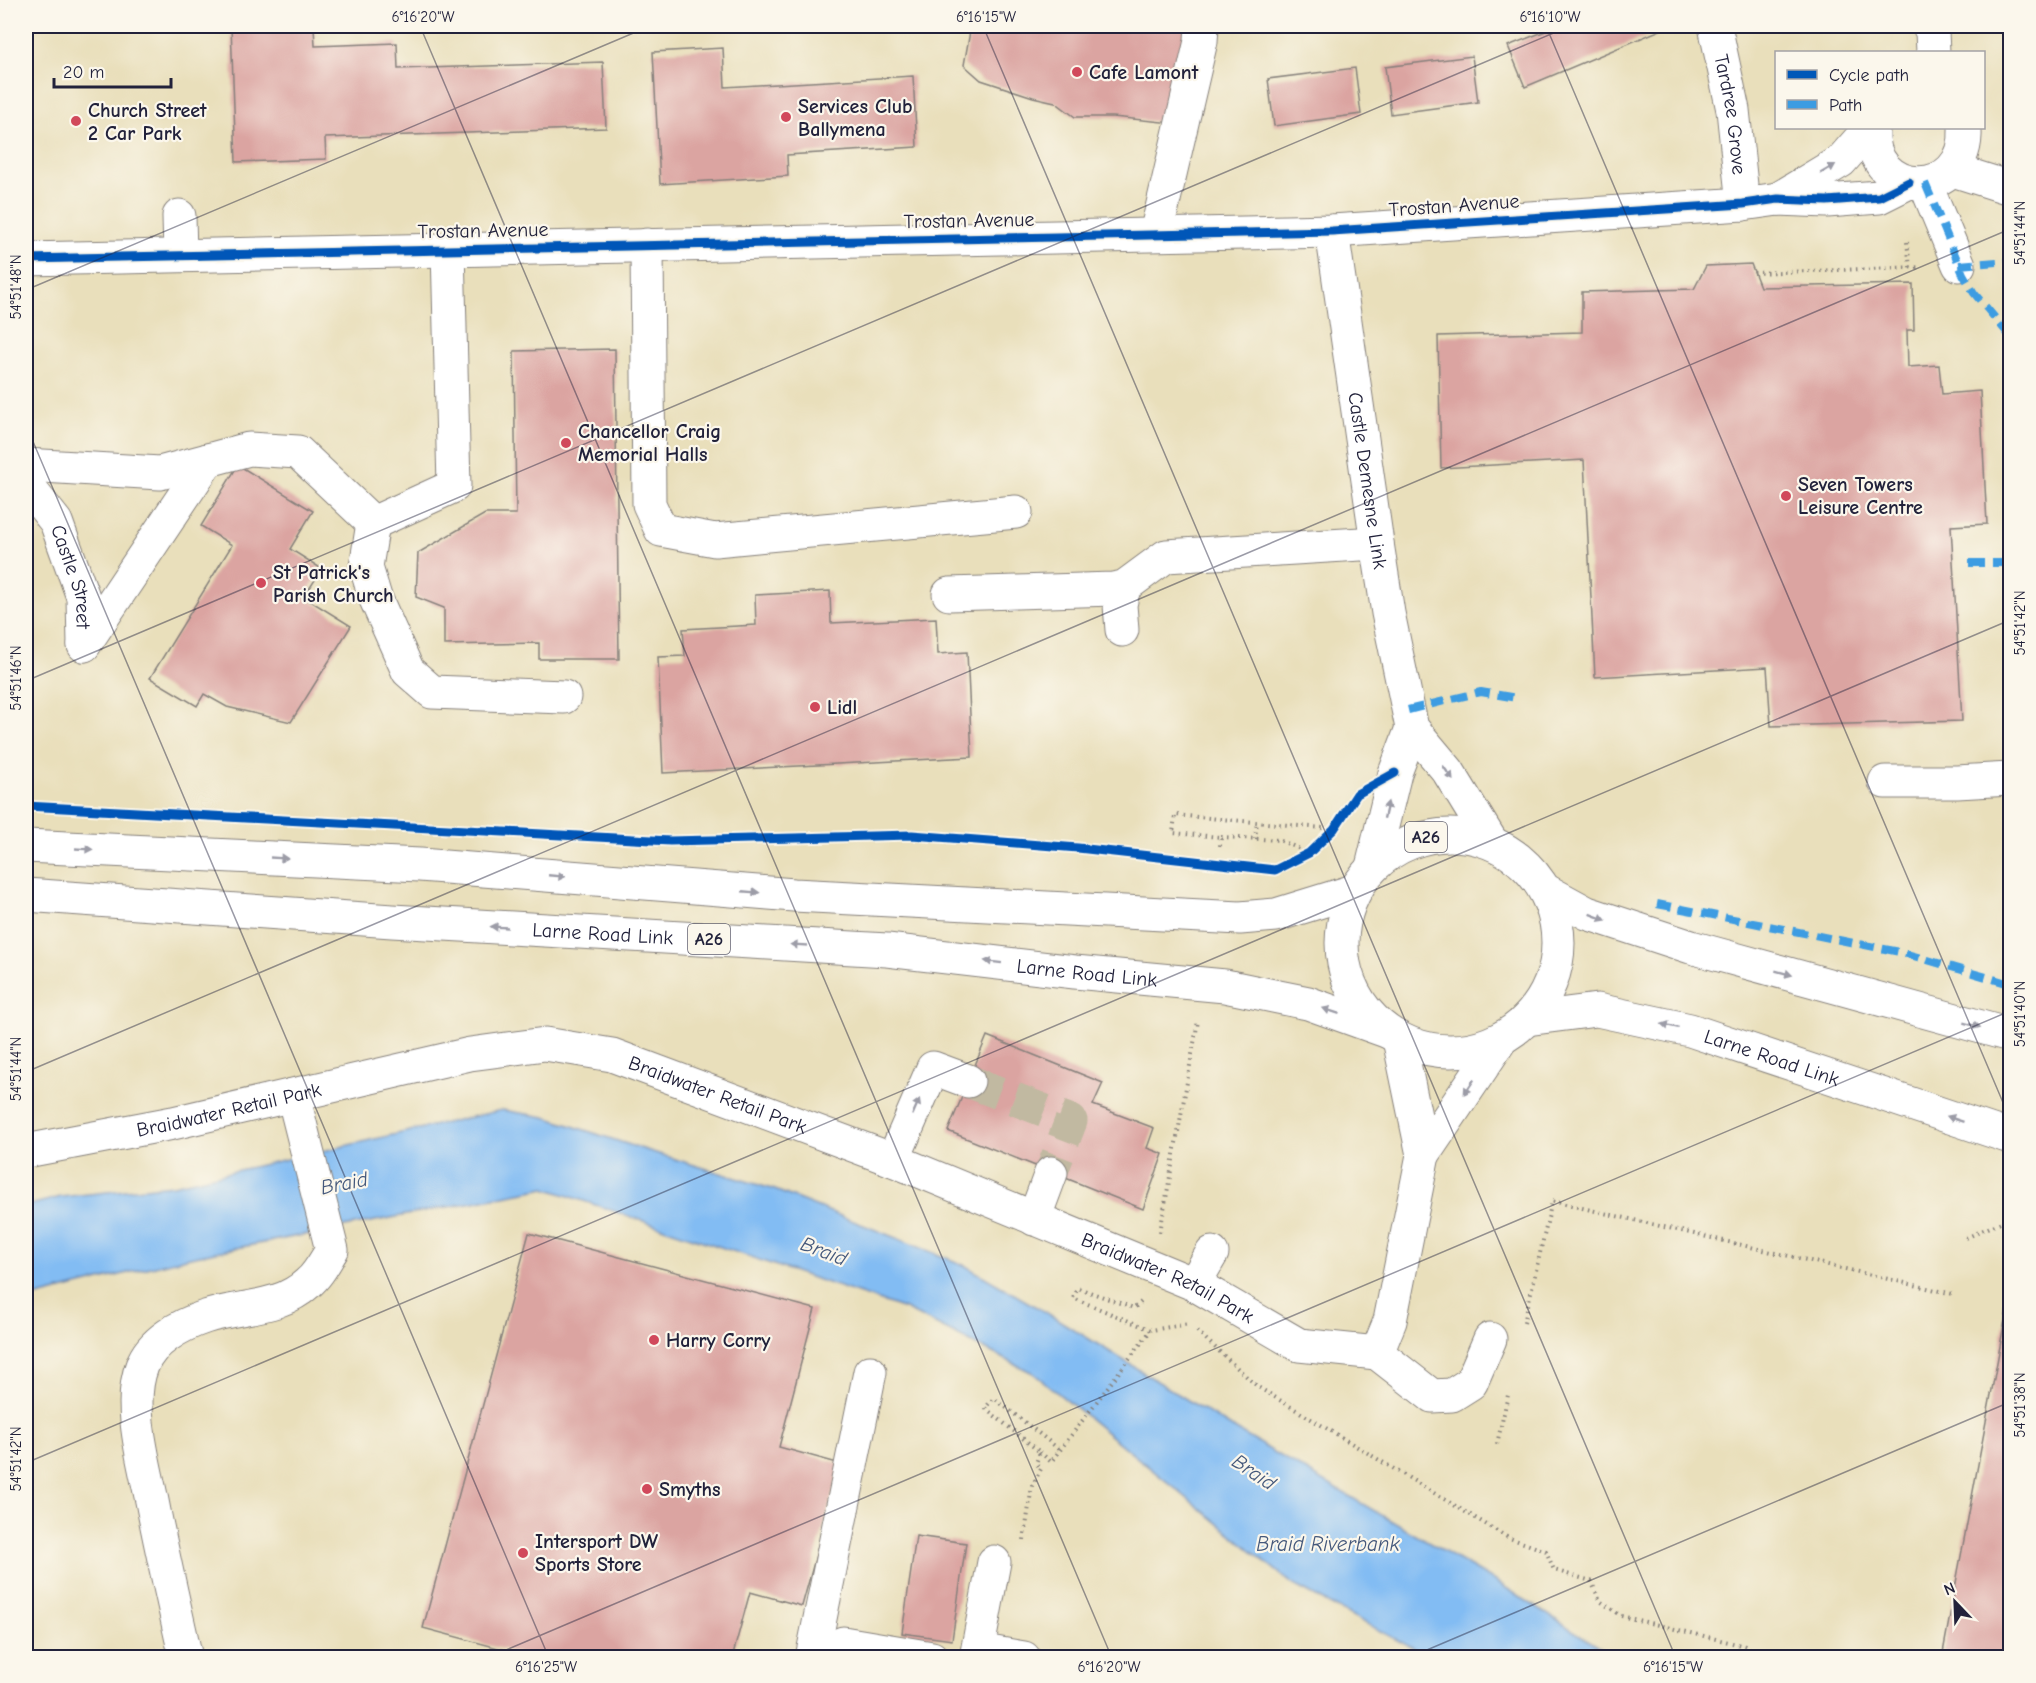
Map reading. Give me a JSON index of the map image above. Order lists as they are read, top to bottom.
{
  "streets": {
    "main road": [
      "Tardree Grove",
      "Trostan Avenue",
      "Castle Demesne Link",
      "Castle Street",
      "A26",
      "Larne Road Link",
      "Braidwater Retail Park"
    ]
  },
  "crossings": [
    ["Tardree Grove", "Trostan Avenue"],
    ["Trostan Avenue", "Castle Demesne Link"],
    ["Castle Demesne Link", "A26"],
    ["A26", "Larne Road Link"]
  ],
  "water": ["Braid", "Braid Riverbank"],
  "places": [
    "Cafe Lamont",
    "Services Club Ballymena",
    "Church Street 2 Car Park",
    "Chancellor Craig Memorial Halls",
    "Seven Towers Leisure Centre",
    "St Patrick's Parish Church",
    "Lidl",
    "Harry Corry",
    "Smyths",
    "Intersport DW Sports Store"
  ],
  "legend": ["Cycle path", "Path"],
  "scale_bar": "20 m",
  "north": "top left",
  "coordinates": [
    "6°16'20\"W",
    "6°16'15\"W",
    "6°16'10\"W",
    "54°51'44\"N",
    "54°51'48\"N",
    "54°51'42\"N",
    "54°51'46\"N",
    "54°51'40\"N",
    "54°51'38\"N",
    "6°16'25\"W"
  ]
}
